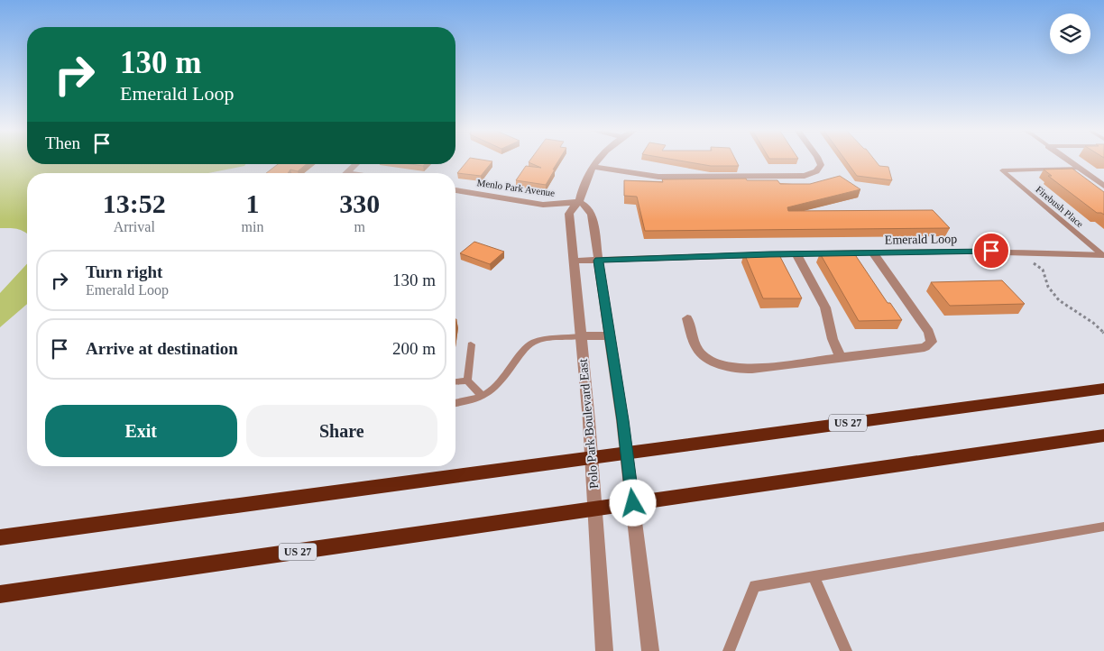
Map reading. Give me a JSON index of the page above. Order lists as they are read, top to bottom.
{
  "streets": {
    "highway": ["US 27"],
    "street": ["Menlo Park Avenue", "Emerald Loop", "Polo Park Boulevard East"],
    "lane": ["Firebush Place"]
  },
  "crossings": [
    ["Firebush Place", "Emerald Loop"],
    ["Emerald Loop", "Polo Park Boulevard East"],
    ["US 27", "Polo Park Boulevard East"]
  ],
  "page": {
    "turn": ["130 m", "Emerald Loop"],
    "then": "Then",
    "eta": [
      "13:52",
      "Arrival",
      "1",
      "min",
      "330",
      "m"
    ],
    "list": [
      {
        "name": "Turn right",
        "note": "Emerald Loop",
        "value": "130 m"
      },
      {
        "name": "Arrive at destination",
        "value": "200 m"
      }
    ],
    "buttons": ["Exit", "Share"]
  }
}
